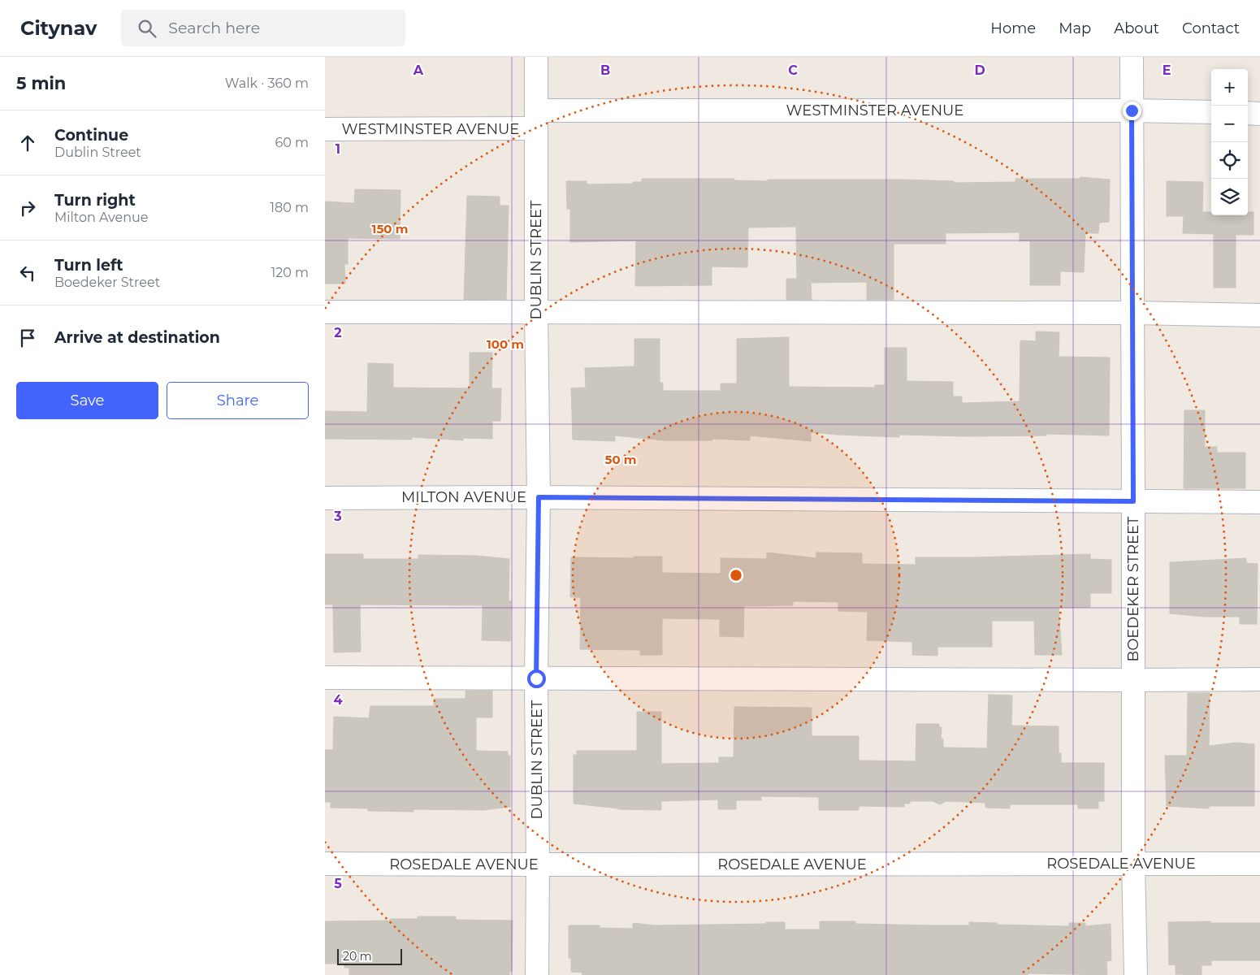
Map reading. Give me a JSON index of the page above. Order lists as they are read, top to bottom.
{
  "streets": {
    "street": [
      "WESTMINSTER AVENUE",
      "DUBLIN STREET",
      "MILTON AVENUE",
      "BOEDEKER STREET",
      "ROSEDALE AVENUE"
    ]
  },
  "crossings": [
    ["WESTMINSTER AVENUE", "DUBLIN STREET"],
    ["WESTMINSTER AVENUE", "BOEDEKER STREET"],
    ["DUBLIN STREET", "MILTON AVENUE"],
    ["DUBLIN STREET", "ROSEDALE AVENUE"],
    ["MILTON AVENUE", "BOEDEKER STREET"],
    ["BOEDEKER STREET", "ROSEDALE AVENUE"]
  ],
  "scale_bar": "20 m",
  "page": {
    "header": "Citynav",
    "search": "Search here",
    "nav": [
      "Home",
      "Map",
      "About",
      "Contact"
    ],
    "heading": ["5 min", "Walk · 360 m"],
    "map_buttons": ["+", "−"],
    "list": [
      ["Continue", "Dublin Street", "60 m"],
      ["Turn right", "Milton Avenue", "180 m"],
      ["Turn left", "Boedeker Street", "120 m"],
      "Arrive at destination"
    ],
    "buttons": ["Save", "Share"],
    "scale": "20 m"
  },
  "grid": {
    "columns": [
      "A",
      "B",
      "C",
      "D",
      "E"
    ],
    "rows": [
      "1",
      "2",
      "3",
      "4",
      "5"
    ]
  },
  "rings": ["150 m", "100 m", "50 m"]
}
